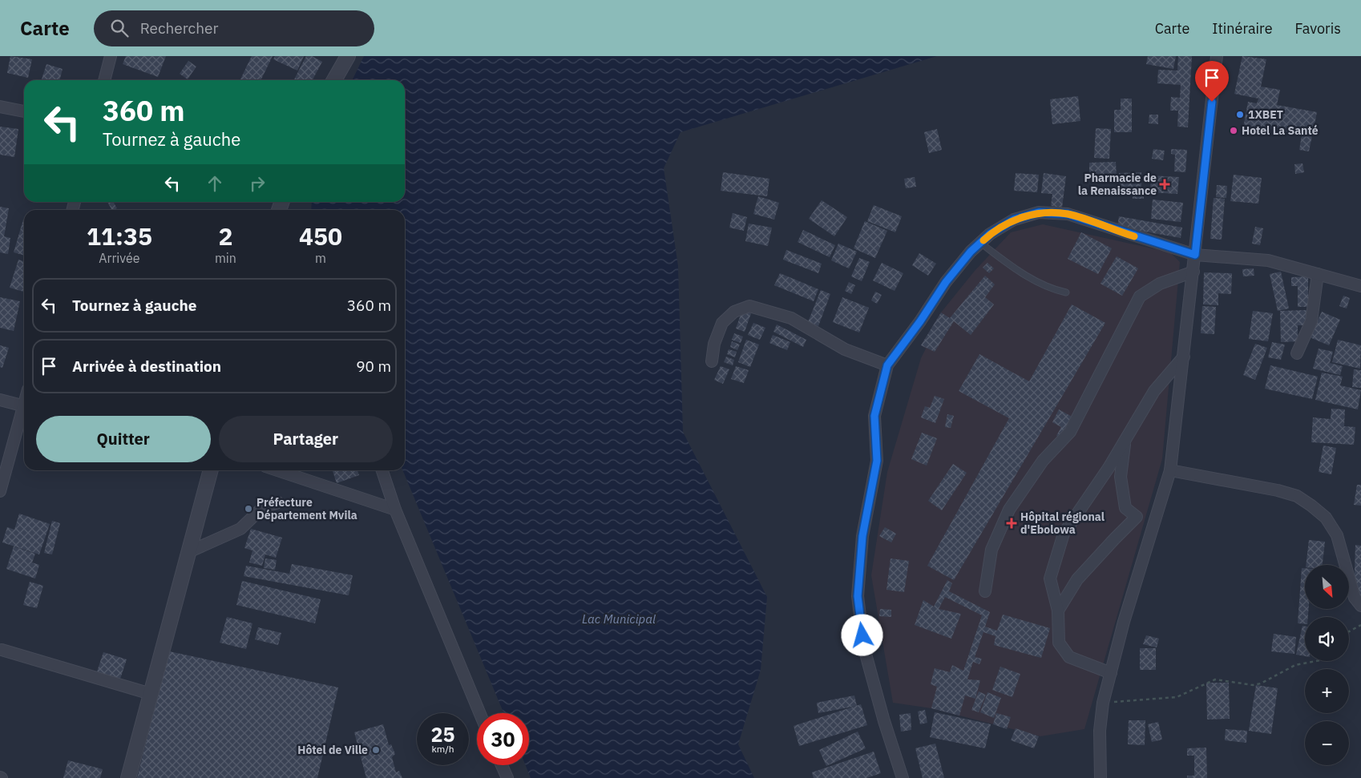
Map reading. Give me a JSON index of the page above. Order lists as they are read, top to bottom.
{
  "water": ["Lac Municipal"],
  "places": {
    "other": [
      "1XBET",
      "Hotel La Santé",
      "Préfecture Département Mvila",
      "Hôtel de Ville"
    ],
    "health": ["Pharmacie de la Renaissance", "Hôpital régional d'Ebolowa"]
  },
  "north": "bottom right",
  "page": {
    "header": "Carte",
    "search": "Rechercher",
    "nav": ["Carte", "Itinéraire", "Favoris"],
    "turn": ["360 m", "Tournez à gauche"],
    "eta": [
      "11:35",
      "Arrivée",
      "2",
      "min",
      "450",
      "m"
    ],
    "list": [
      {
        "name": "Tournez à gauche",
        "value": "360 m"
      },
      {
        "name": "Arrivée à destination",
        "value": "90 m"
      }
    ],
    "buttons": ["Quitter", "Partager"],
    "map_buttons": ["+", "−"],
    "speed": "25 km/h",
    "limit": "30"
  }
}
